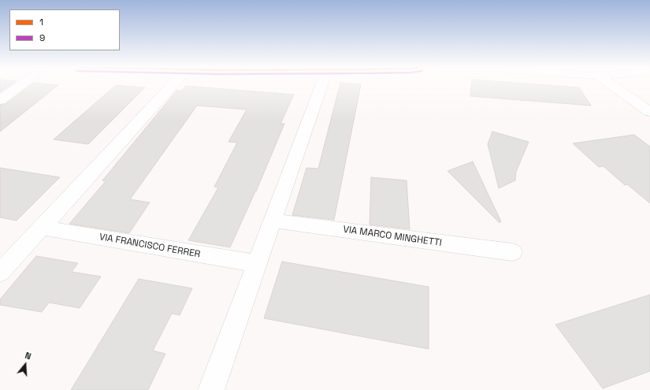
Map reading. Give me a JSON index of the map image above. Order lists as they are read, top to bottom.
{
  "streets": {
    "street": ["VIA MARCO MINGHETTI", "VIA FRANCISCO FERRER"]
  },
  "legend": ["1", "9"],
  "north": "top"
}
